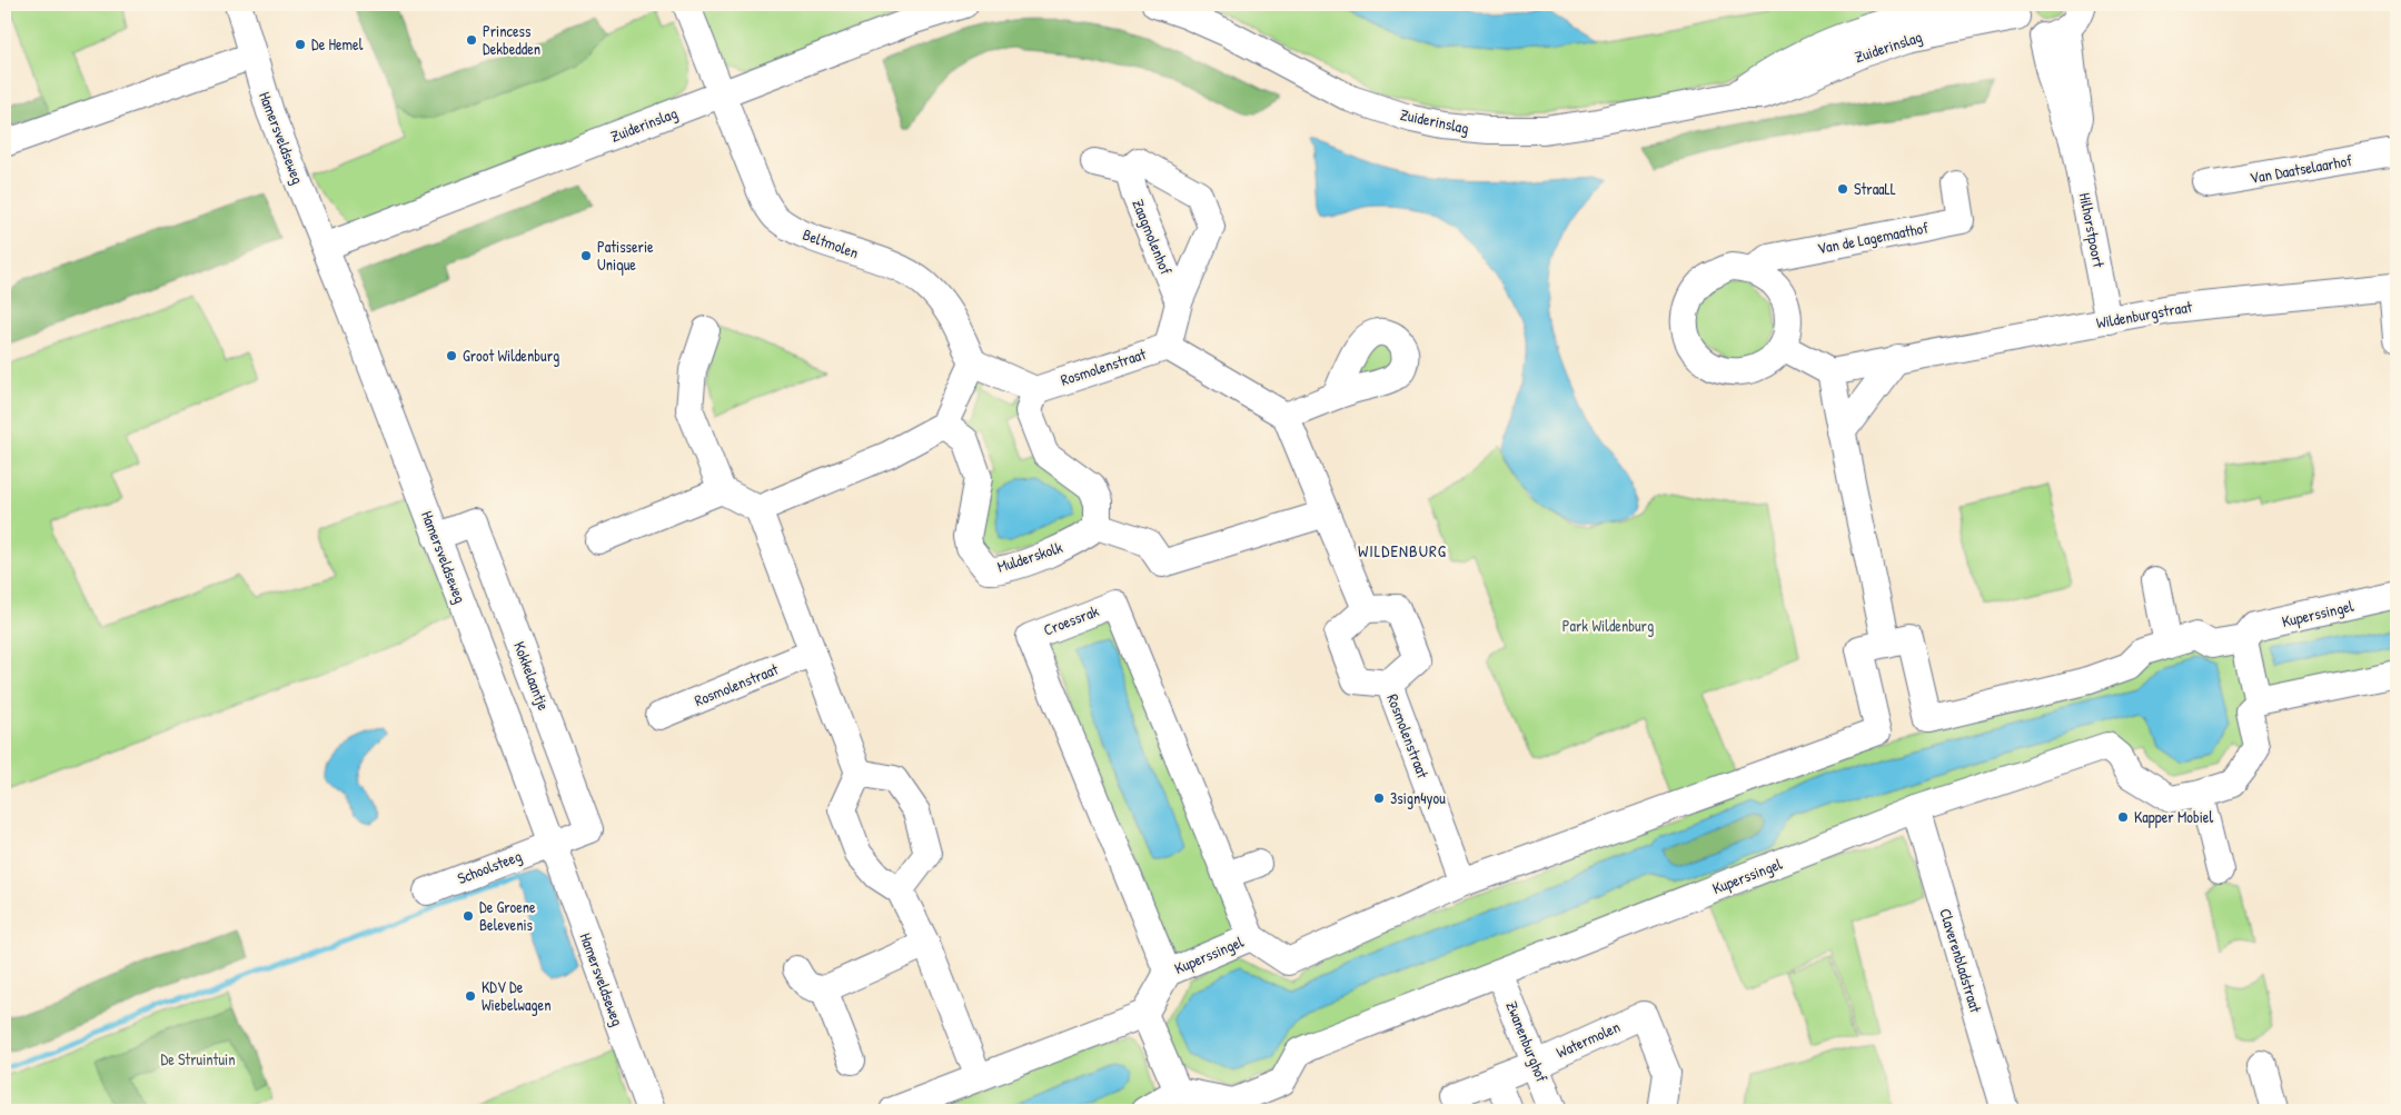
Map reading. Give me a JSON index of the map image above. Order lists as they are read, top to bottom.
{
  "streets": {
    "street": [
      "Zuiderinslag",
      "Hamersveldseweg",
      "Van Daatselaarhof",
      "Hilhorstpoort",
      "Zaagmolenhof",
      "Van de Lagemaathof",
      "Beltmolen",
      "Wildenburgstraat",
      "Rosmolenstraat",
      "Mulderskolk",
      "Kuperssingel",
      "Croessrak",
      "Kokkelaantje",
      "Schoolsteeg",
      "Claverenbladstraat",
      "Watermolen",
      "Zwanenburghof"
    ]
  },
  "crossings": [
    ["Zuiderinslag", "Hamersveldseweg"],
    ["Zuiderinslag", "Beltmolen"],
    ["Hamersveldseweg", "Kokkelaantje"],
    ["Hamersveldseweg", "Schoolsteeg"],
    ["Hilhorstpoort", "Wildenburgstraat"],
    ["Zaagmolenhof", "Rosmolenstraat"],
    ["Rosmolenstraat", "Kuperssingel"],
    ["Kuperssingel", "Croessrak"],
    ["Kuperssingel", "Claverenbladstraat"],
    ["Kuperssingel", "Zwanenburghof"],
    ["Kokkelaantje", "Schoolsteeg"],
    ["Watermolen", "Zwanenburghof"]
  ],
  "districts": ["WILDENBURG"],
  "parks": ["Park Wildenburg", "De Struintuin"],
  "places": [
    "Princess Dekbedden",
    "De Hemel",
    "StraaLL",
    "Patisserie Unique",
    "Groot Wildenburg",
    "3sign4you",
    "Kapper Mobiel",
    "De Groene Belevenis",
    "KDV De Wiebelwagen"
  ]
}
